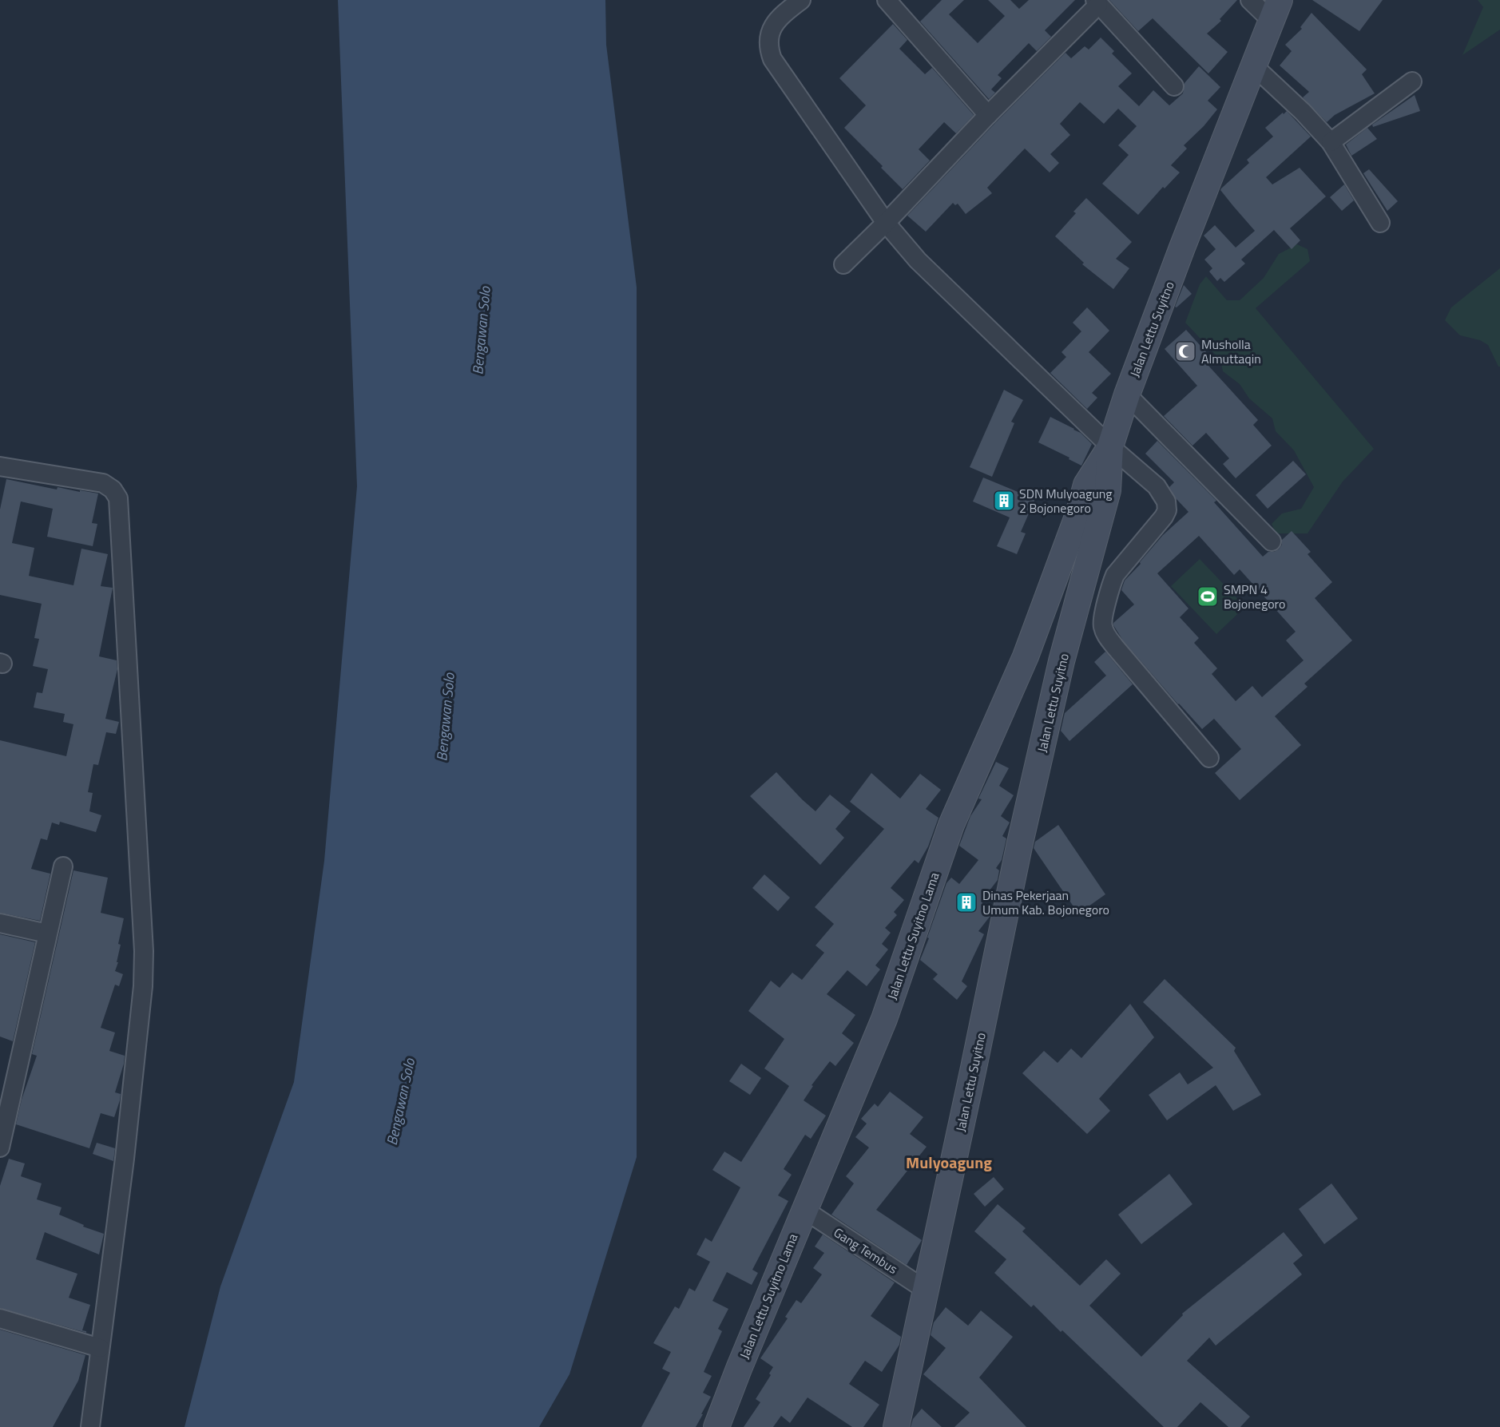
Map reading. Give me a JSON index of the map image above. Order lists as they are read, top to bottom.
{
  "streets": {
    "main road": ["Jalan Lettu Suyitno", "Jalan Lettu Suyitno Lama"],
    "street": ["Gang Tembus"]
  },
  "crossings": [
    ["Jalan Lettu Suyitno", "Jalan Lettu Suyitno Lama"],
    ["Jalan Lettu Suyitno", "Gang Tembus"],
    ["Jalan Lettu Suyitno Lama", "Gang Tembus"]
  ],
  "districts": ["Mulyoagung"],
  "water": ["Bengawan Solo"],
  "places": {
    "mosque": ["Musholla Almuttaqin"],
    "building": ["SDN Mulyoagung 2 Bojonegoro", "Dinas Pekerjaan Umum Kab. Bojonegoro"],
    "sports": ["SMPN 4 Bojonegoro"]
  }
}
